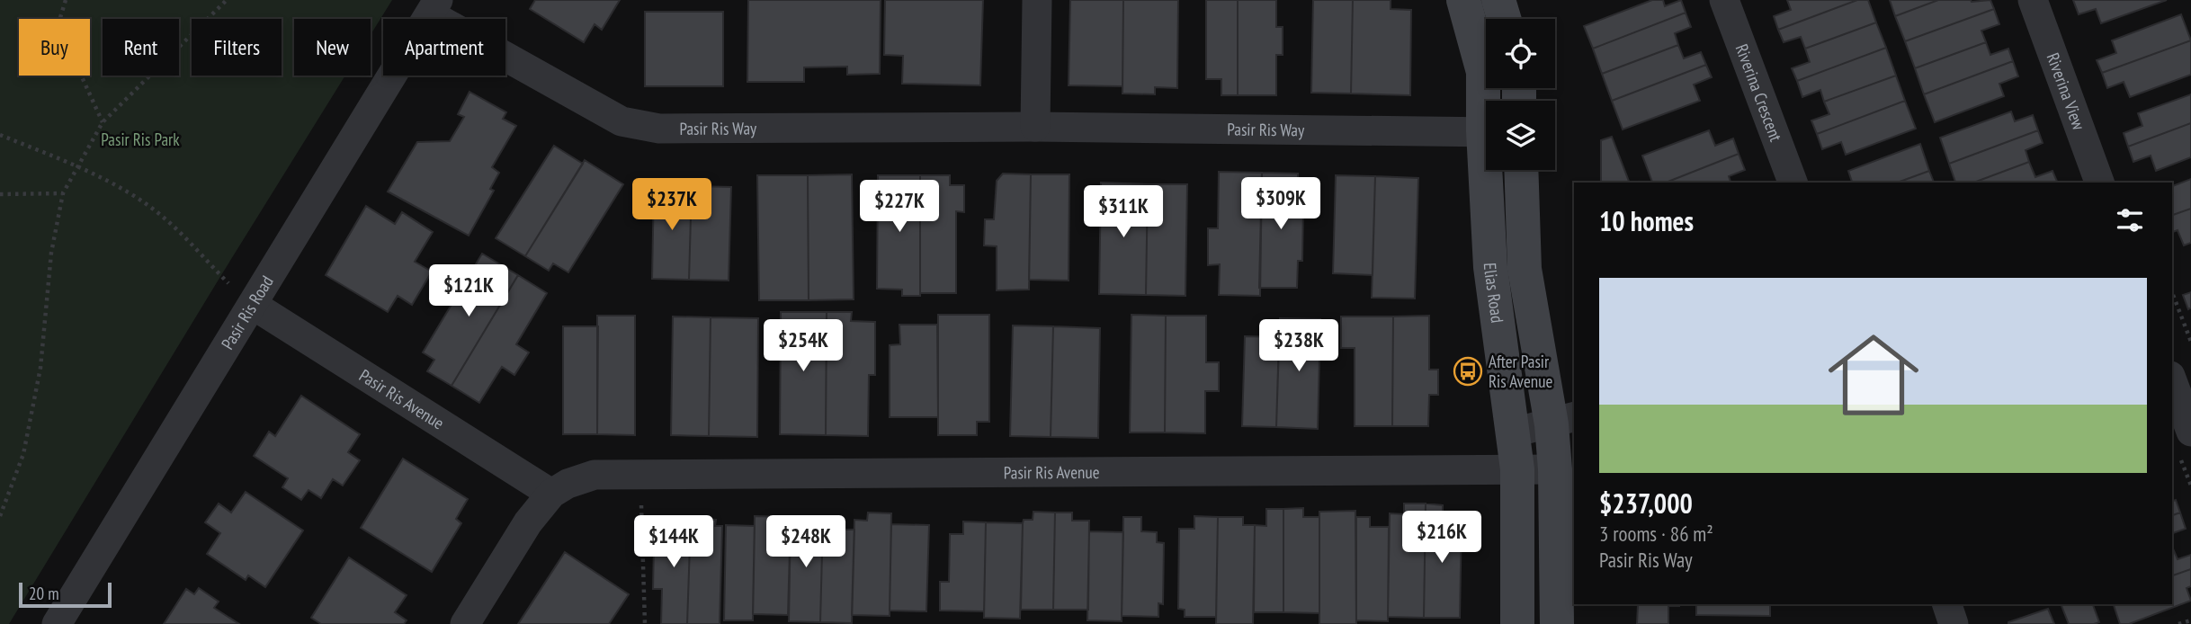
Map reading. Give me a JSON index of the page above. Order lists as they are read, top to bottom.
{
  "streets": {
    "street": [
      "Riverina Crescent",
      "Riverina View",
      "Pasir Ris Way",
      "Elias Road",
      "Pasir Ris Road",
      "Pasir Ris Avenue"
    ]
  },
  "crossings": [
    ["Pasir Ris Way", "Pasir Ris Road"],
    ["Elias Road", "Pasir Ris Avenue"],
    ["Pasir Ris Road", "Pasir Ris Avenue"]
  ],
  "parks": ["Pasir Ris Park"],
  "places": {
    "bus stop": ["After Pasir Ris Avenue"]
  },
  "scale_bar": "20 m",
  "page": {
    "chip": [
      "Buy",
      "Rent",
      "Filters",
      "New",
      "Apartment"
    ],
    "price": [
      "$309K",
      "$237K",
      "$227K",
      "$311K",
      "$121K",
      "$254K",
      "$238K",
      "$216K",
      "$144K",
      "$248K"
    ],
    "heading": "10 homes",
    "list": [
      {
        "name": "$237,000",
        "note": "3 rooms · 86 m² · Pasir Ris Way"
      }
    ],
    "scale": "20 m"
  }
}
